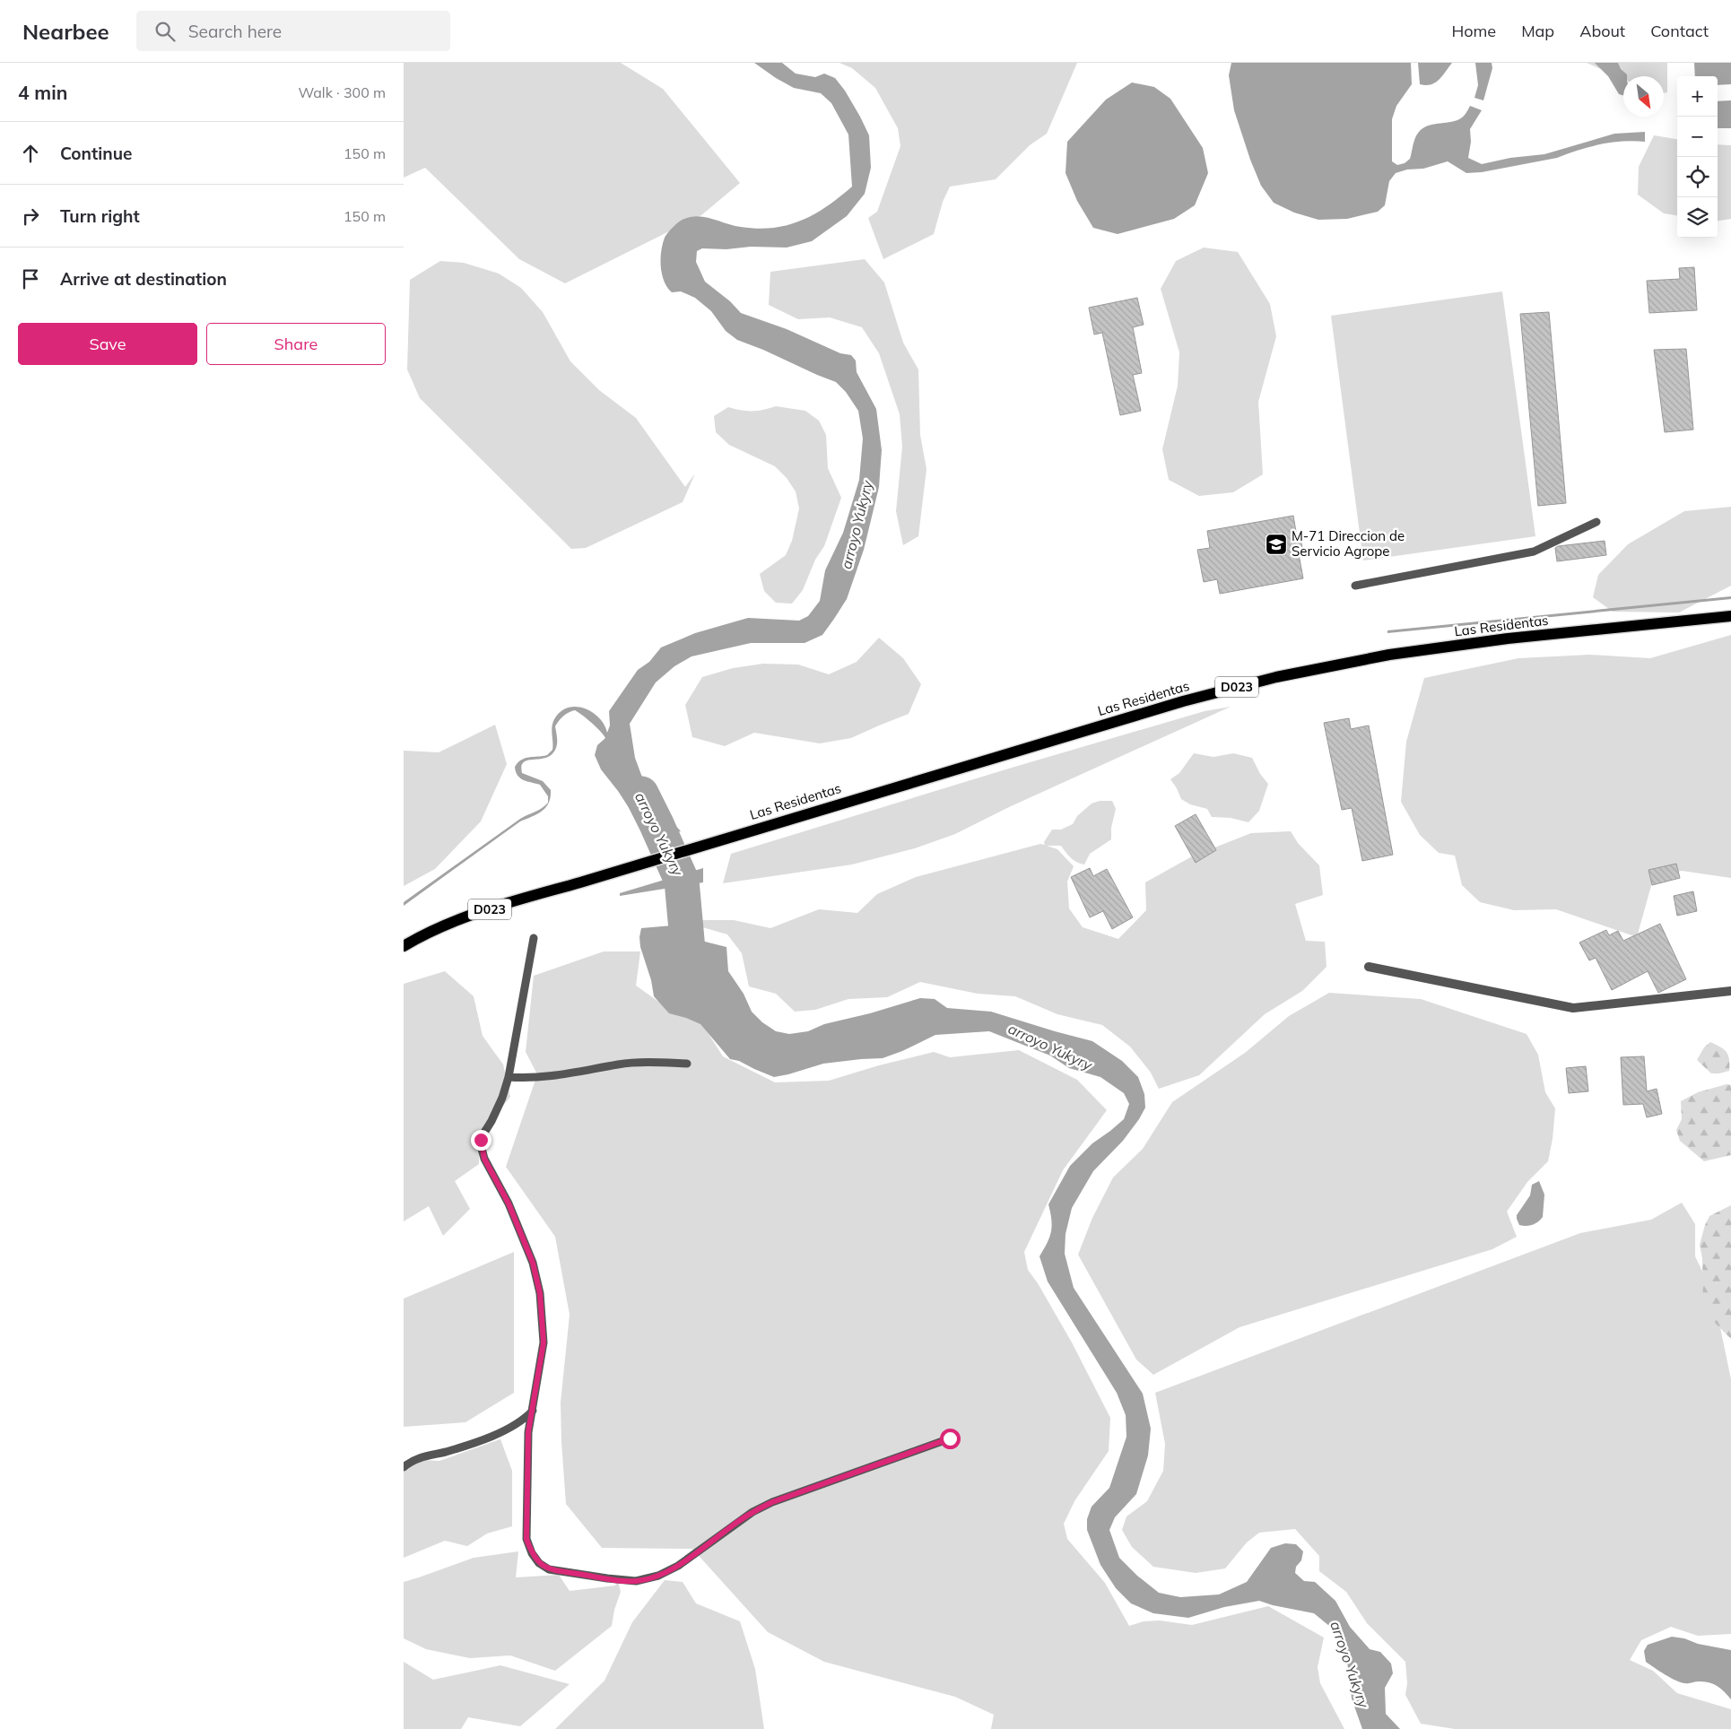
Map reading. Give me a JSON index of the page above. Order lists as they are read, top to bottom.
{
  "streets": {
    "main road": ["Las Residentas", "D023"]
  },
  "water": ["arroyo Yukyry"],
  "places": {
    "school or university": ["M-71 Direccion de Servicio Agrope"]
  },
  "north": "bottom right",
  "page": {
    "header": "Nearbee",
    "search": "Search here",
    "nav": [
      "Home",
      "Map",
      "About",
      "Contact"
    ],
    "heading": ["4 min", "Walk · 300 m"],
    "map_buttons": ["+", "−"],
    "list": [
      ["Continue", "150 m"],
      ["Turn right", "150 m"],
      "Arrive at destination"
    ],
    "buttons": ["Save", "Share"]
  }
}
